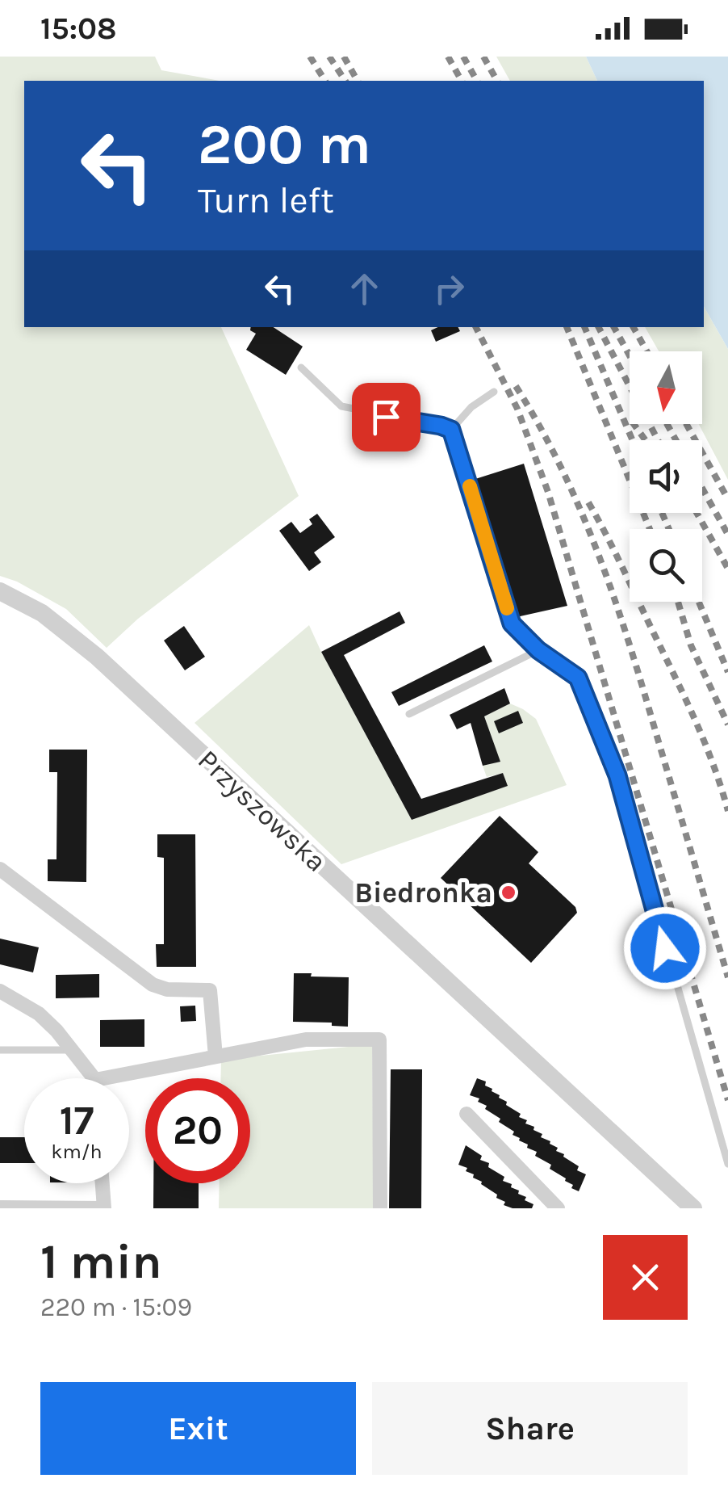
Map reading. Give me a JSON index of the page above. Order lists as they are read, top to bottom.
{
  "streets": {
    "street": ["Przyszowska"]
  },
  "places": ["Biedronka"],
  "north": "bottom",
  "page": {
    "status": "15:08",
    "turn": ["200 m", "Turn left"],
    "speed": "17 km/h",
    "limit": "20",
    "heading": ["1 min", "220 m · 15:09"],
    "buttons": ["Exit", "Share"]
  }
}
